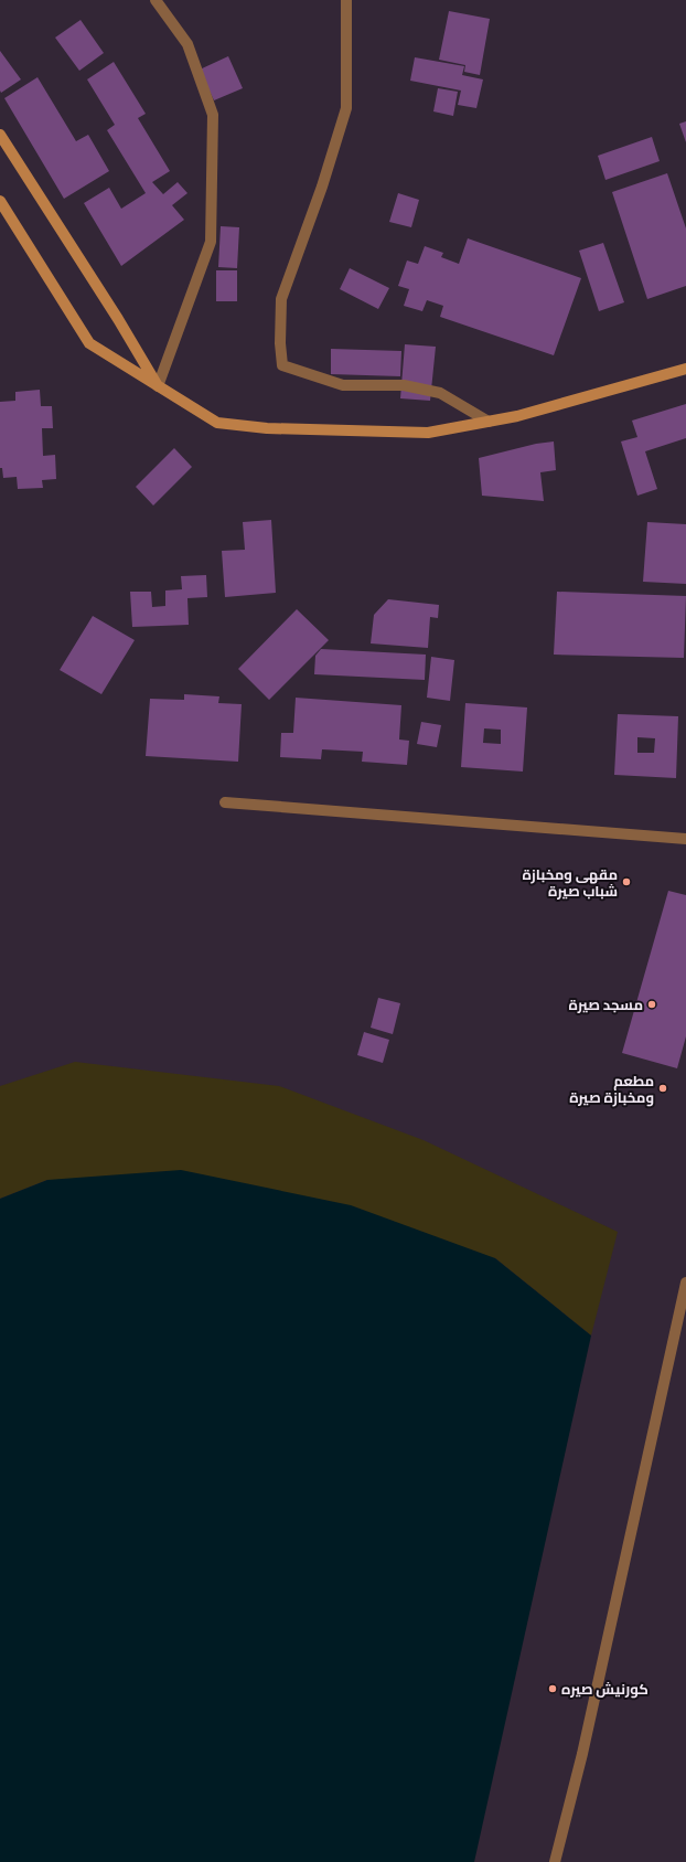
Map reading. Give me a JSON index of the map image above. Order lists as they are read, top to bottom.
{
  "places": [
    "مقهى ومخبازة شباب صيرة",
    "مسجد صيرة",
    "مطعم ومخبازة صيرة",
    "كورنيش صيره"
  ]
}
